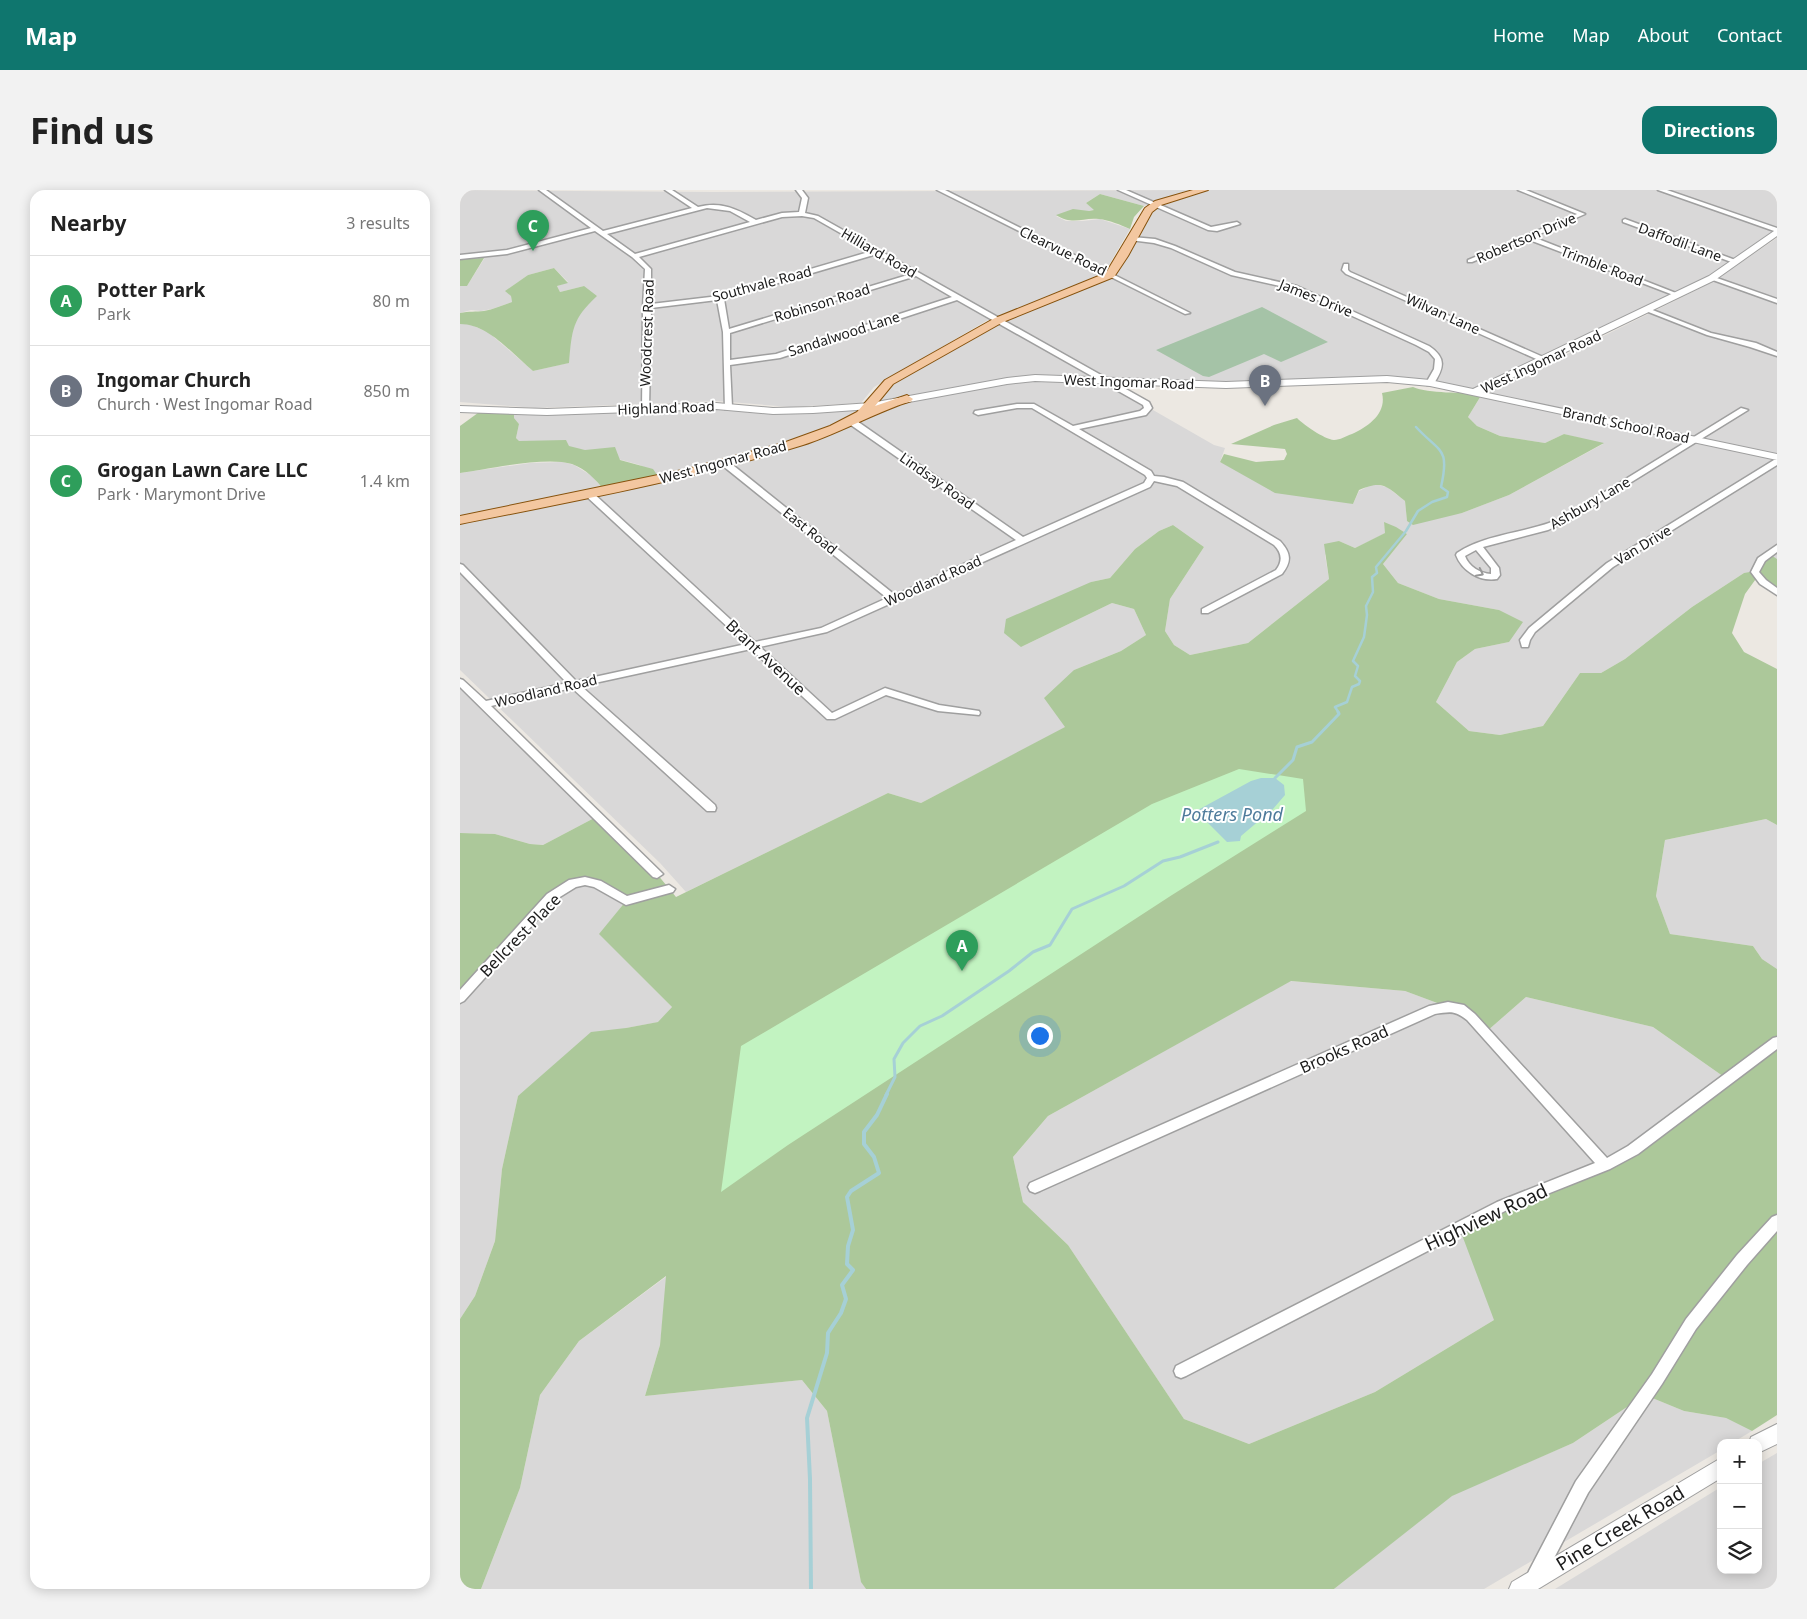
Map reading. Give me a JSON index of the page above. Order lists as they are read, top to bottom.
{
  "streets": {
    "main road": ["West Ingomar Road"],
    "street": [
      "Robertson Drive",
      "Daffodil Lane",
      "Clearvue Road",
      "Hilliard Road",
      "Trimble Road",
      "Southvale Road",
      "James Drive",
      "Robinson Road",
      "Wilvan Lane",
      "Woodcrest Road",
      "Sandalwood Lane",
      "Highland Road",
      "Brandt School Road",
      "Lindsay Road",
      "Ashbury Lane",
      "East Road",
      "Van Drive",
      "Woodland Road",
      "Brant Avenue",
      "Bellcrest Place",
      "Brooks Road",
      "Highview Road",
      "Pine Creek Road"
    ]
  },
  "crossings": [
    ["Robertson Drive", "Trimble Road"],
    ["Daffodil Lane", "West Ingomar Road"],
    ["Hilliard Road", "Southvale Road"],
    ["Hilliard Road", "Robinson Road"],
    ["Hilliard Road", "Woodcrest Road"],
    ["Hilliard Road", "Sandalwood Lane"],
    ["Hilliard Road", "West Ingomar Road"],
    ["Trimble Road", "West Ingomar Road"],
    ["Southvale Road", "Woodcrest Road"],
    ["James Drive", "West Ingomar Road"],
    ["Wilvan Lane", "West Ingomar Road"],
    ["Woodcrest Road", "Highland Road"],
    ["West Ingomar Road", "Highland Road"],
    ["West Ingomar Road", "Brandt School Road"],
    ["West Ingomar Road", "Lindsay Road"],
    ["West Ingomar Road", "East Road"],
    ["West Ingomar Road", "Brant Avenue"],
    ["Brandt School Road", "Ashbury Lane"],
    ["Lindsay Road", "Woodland Road"],
    ["East Road", "Woodland Road"],
    ["Woodland Road", "Brant Avenue"],
    ["Brooks Road", "Highview Road"]
  ],
  "water": ["Potters Pond"],
  "page": {
    "header": "Map",
    "nav": [
      "Home",
      "Map",
      "About",
      "Contact"
    ],
    "buttons": "Directions",
    "title": "Find us",
    "heading": ["Nearby", "3 results"],
    "pins": ["C", "B", "A"],
    "list": [
      {
        "mark": "A",
        "name": "Potter Park",
        "note": "Park",
        "value": "80 m"
      },
      {
        "mark": "B",
        "name": "Ingomar Church",
        "note": "Church · West Ingomar Road",
        "value": "850 m"
      },
      {
        "mark": "C",
        "name": "Grogan Lawn Care LLC",
        "note": "Park · Marymont Drive",
        "value": "1.4 km"
      }
    ],
    "map_buttons": ["+", "−"]
  }
}
